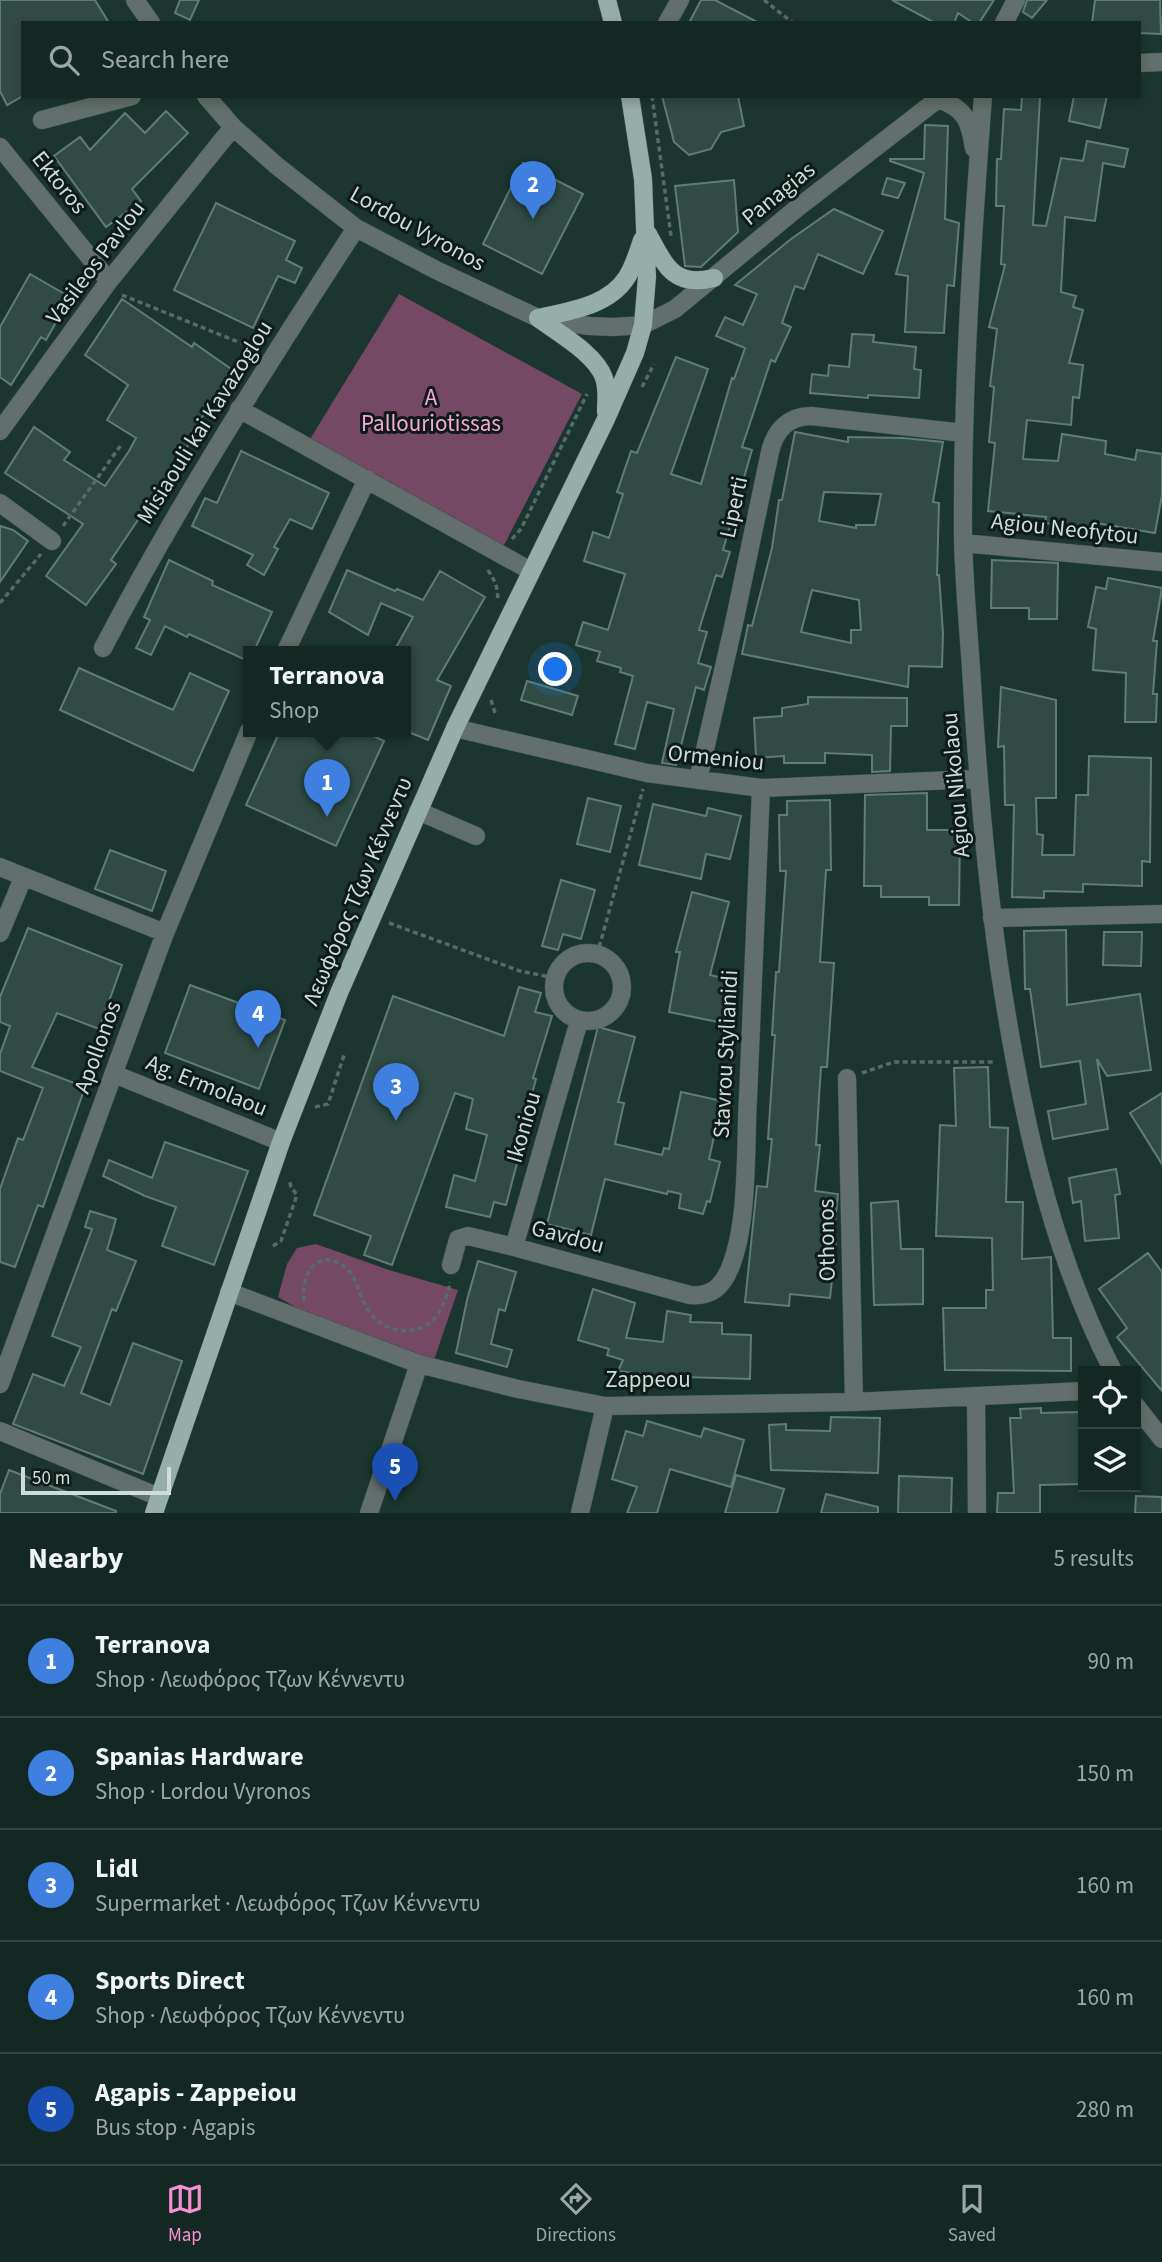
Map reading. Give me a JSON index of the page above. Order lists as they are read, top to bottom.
{
  "streets": {
    "main road": ["Λεωφόρος Τζων Κέννεντυ"],
    "street": [
      "Ektoros",
      "Panagias",
      "Lordou Vyronos",
      "Vasileos Pavlou",
      "Misiaouli kai Kavazoglou",
      "Liperti",
      "Agiou Neofytou",
      "Ormeniou",
      "Agiou Nikolaou",
      "Apollonos",
      "Stavrou Stylianidi",
      "Ag. Ermolaou",
      "Ikoniou",
      "Gavdou",
      "Othonos",
      "Zappeou"
    ]
  },
  "crossings": [
    ["Ektoros", "Vasileos Pavlou"],
    ["Panagias", "Lordou Vyronos"],
    ["Panagias", "Λεωφόρος Τζων Κέννεντυ"],
    ["Lordou Vyronos", "Vasileos Pavlou"],
    ["Lordou Vyronos", "Misiaouli kai Kavazoglou"],
    ["Lordou Vyronos", "Λεωφόρος Τζων Κέννεντυ"],
    ["Liperti", "Ormeniou"],
    ["Liperti", "Agiou Nikolaou"],
    ["Agiou Neofytou", "Agiou Nikolaou"],
    ["Ormeniou", "Agiou Nikolaou"],
    ["Ormeniou", "Λεωφόρος Τζων Κέννεντυ"],
    ["Ormeniou", "Stavrou Stylianidi"],
    ["Λεωφόρος Τζων Κέννεντυ", "Ag. Ermolaou"],
    ["Λεωφόρος Τζων Κέννεντυ", "Zappeou"],
    ["Apollonos", "Ag. Ermolaou"],
    ["Stavrou Stylianidi", "Gavdou"],
    ["Ikoniou", "Gavdou"],
    ["Othonos", "Zappeou"]
  ],
  "parks": ["A Pallouriotissas"],
  "scale_bar": "50 m",
  "page": {
    "search": "Search here",
    "pins": [
      "2",
      "1",
      "4",
      "3",
      "5"
    ],
    "popup": ["Terranova", "Shop"],
    "scale": "50 m",
    "heading": ["Nearby", "5 results"],
    "list": [
      {
        "mark": "1",
        "name": "Terranova",
        "note": "Shop · Λεωφόρος Τζων Κέννεντυ",
        "value": "90 m"
      },
      {
        "mark": "2",
        "name": "Spanias Hardware",
        "note": "Shop · Lordou Vyronos",
        "value": "150 m"
      },
      {
        "mark": "3",
        "name": "Lidl",
        "note": "Supermarket · Λεωφόρος Τζων Κέννεντυ",
        "value": "160 m"
      },
      {
        "mark": "4",
        "name": "Sports Direct",
        "note": "Shop · Λεωφόρος Τζων Κέννεντυ",
        "value": "160 m"
      },
      {
        "mark": "5",
        "name": "Agapis - Zappeiou",
        "note": "Bus stop · Agapis",
        "value": "280 m"
      }
    ],
    "nav": ["Map", "Directions", "Saved"]
  }
}
